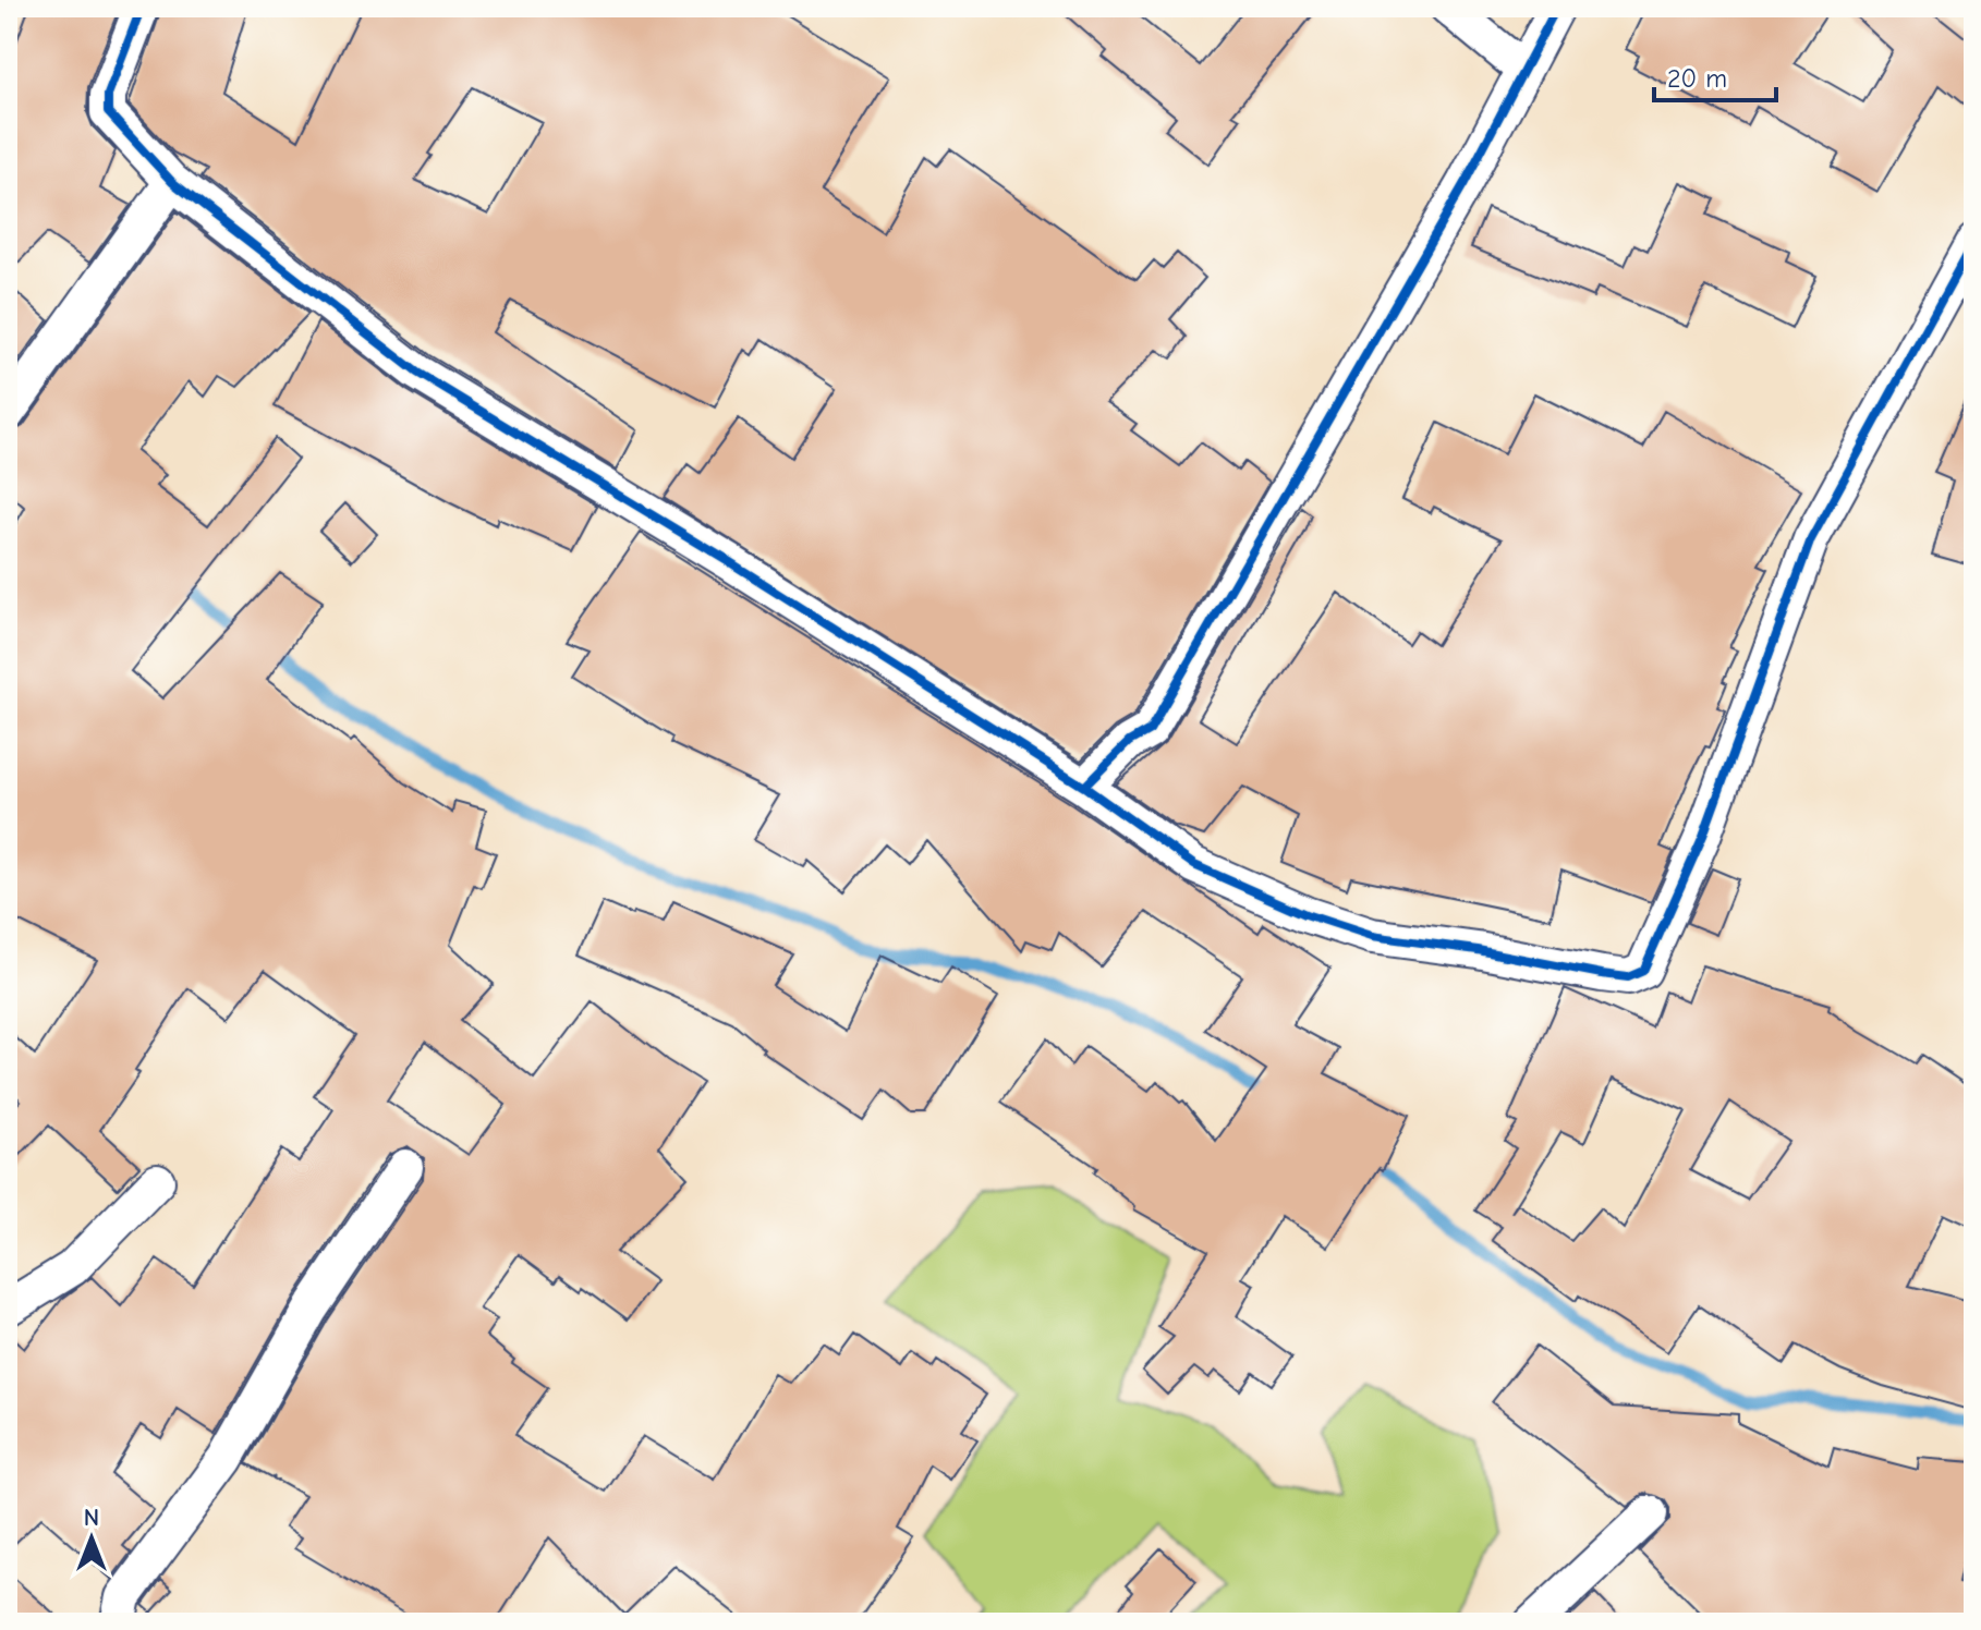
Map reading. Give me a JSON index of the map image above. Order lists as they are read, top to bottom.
{
  "scale_bar": "20 m",
  "north": "top"
}
